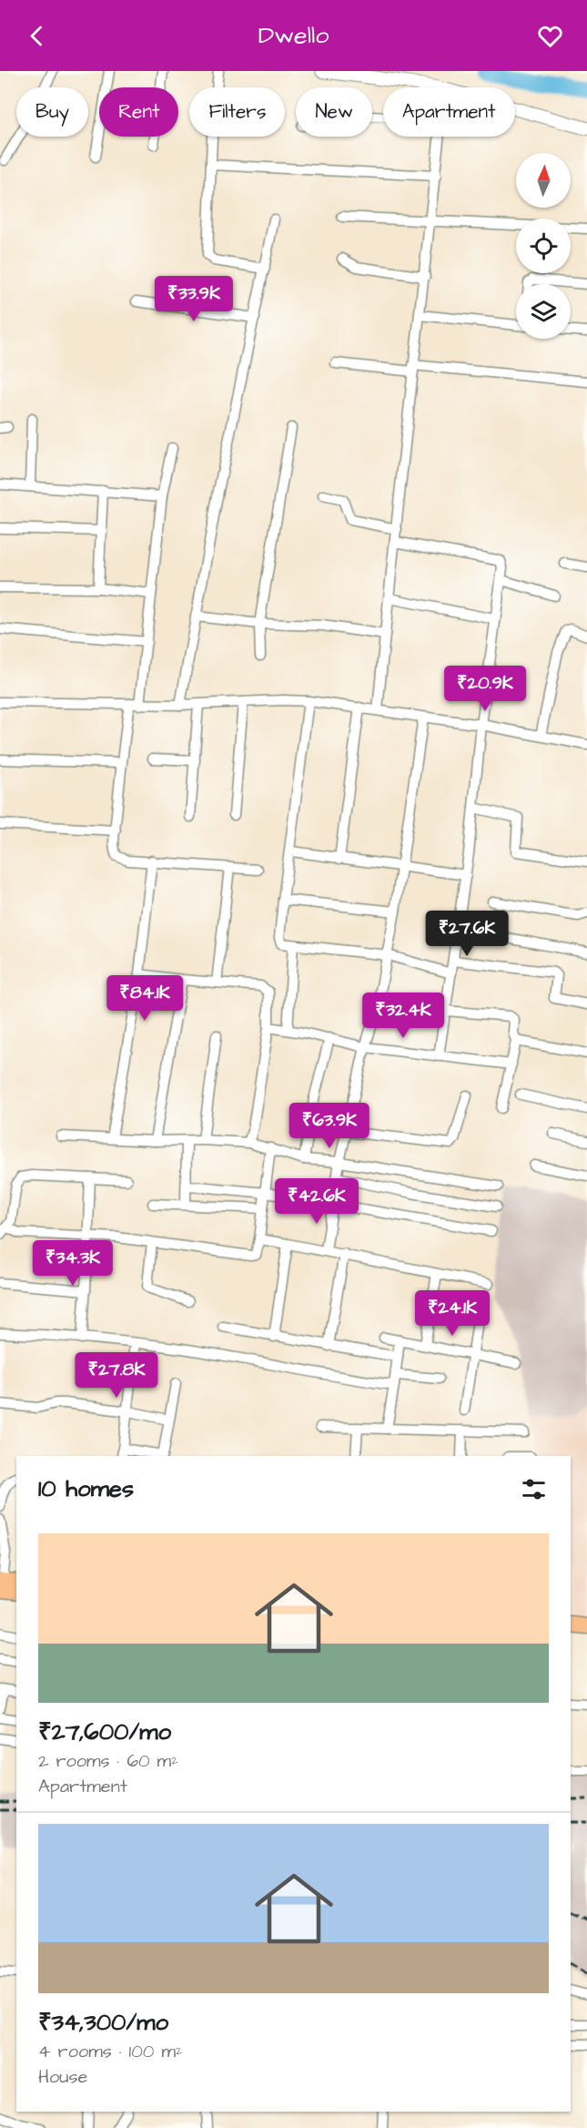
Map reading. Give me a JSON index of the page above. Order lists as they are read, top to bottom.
{
  "north": "top",
  "page": {
    "header": "Dwello",
    "chip": [
      "Buy",
      "Rent",
      "Filters",
      "New",
      "Apartment"
    ],
    "price": [
      "₹33.9K",
      "₹20.9K",
      "₹27.6K",
      "₹84.1K",
      "₹32.4K",
      "₹63.9K",
      "₹42.6K",
      "₹34.3K",
      "₹24.1K",
      "₹27.8K"
    ],
    "heading": "10 homes",
    "list": [
      {
        "name": "₹27,600/mo",
        "note": "2 rooms · 60 m² · Apartment"
      },
      {
        "name": "₹34,300/mo",
        "note": "4 rooms · 100 m² · House"
      }
    ]
  }
}
